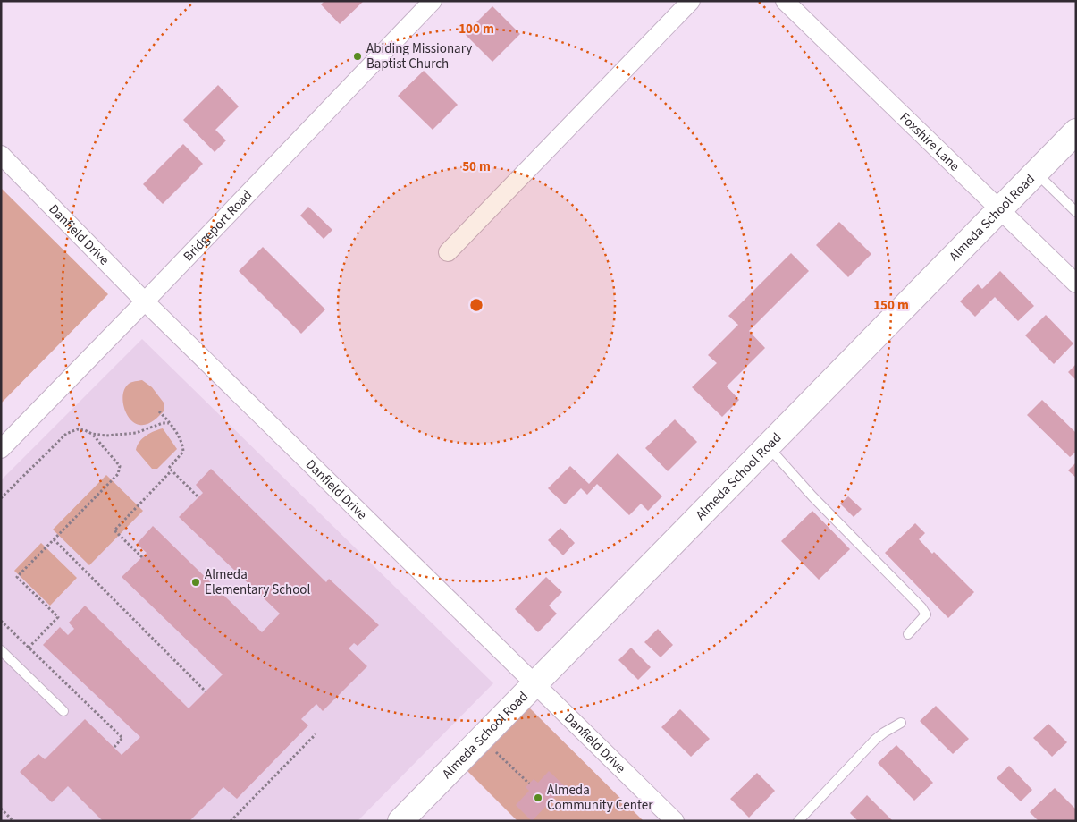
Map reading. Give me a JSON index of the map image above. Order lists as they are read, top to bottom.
{
  "streets": {
    "street": [
      "Foxshire Lane",
      "Almeda School Road",
      "Bridgeport Road",
      "Danfield Drive"
    ]
  },
  "crossings": [
    ["Foxshire Lane", "Almeda School Road"],
    ["Almeda School Road", "Danfield Drive"],
    ["Bridgeport Road", "Danfield Drive"]
  ],
  "places": ["Abiding Missionary Baptist Church", "Almeda Elementary School", "Almeda Community Center"],
  "rings": ["100 m", "50 m", "150 m"]
}
